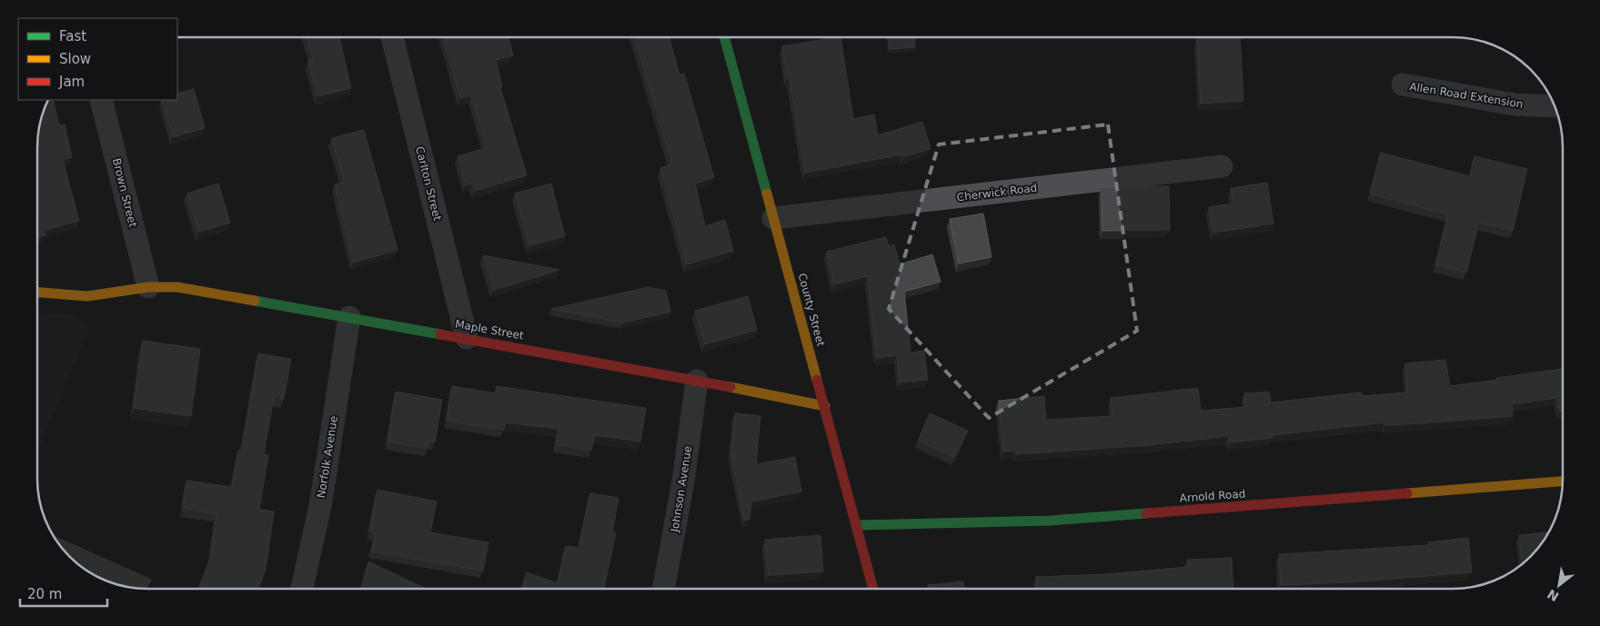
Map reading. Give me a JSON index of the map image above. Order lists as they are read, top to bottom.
{
  "streets": {
    "street": [
      "Allen Road Extension",
      "Carlton Street",
      "Brown Street",
      "Cherwick Road",
      "County Street",
      "Maple Street",
      "Norfolk Avenue",
      "Johnson Avenue",
      "Arnold Road"
    ]
  },
  "crossings": [
    ["Carlton Street", "Maple Street"],
    ["Brown Street", "Maple Street"],
    ["Cherwick Road", "County Street"],
    ["County Street", "Maple Street"],
    ["County Street", "Arnold Road"],
    ["Maple Street", "Norfolk Avenue"],
    ["Maple Street", "Johnson Avenue"]
  ],
  "legend": ["Fast", "Slow", "Jam"],
  "scale_bar": "20 m",
  "north": "bottom left"
}
